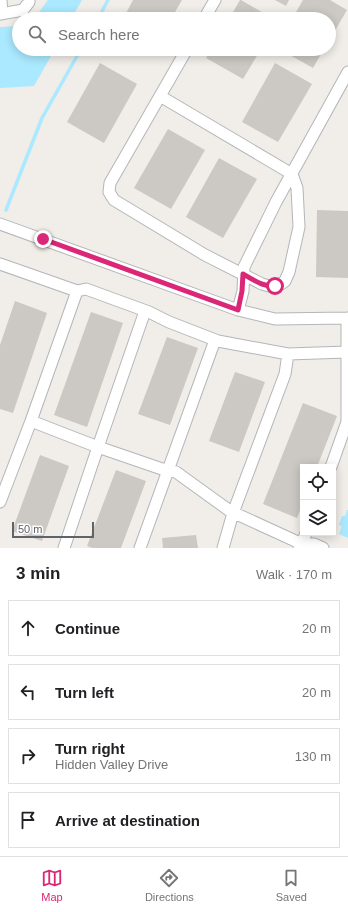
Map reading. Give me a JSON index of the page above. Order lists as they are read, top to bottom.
{
  "scale_bar": "50 m",
  "page": {
    "search": "Search here",
    "scale": "50 m",
    "heading": ["3 min", "Walk · 170 m"],
    "list": [
      ["Continue", "20 m"],
      ["Turn left", "20 m"],
      ["Turn right", "Hidden Valley Drive", "130 m"],
      "Arrive at destination"
    ],
    "nav": ["Map", "Directions", "Saved"]
  }
}
